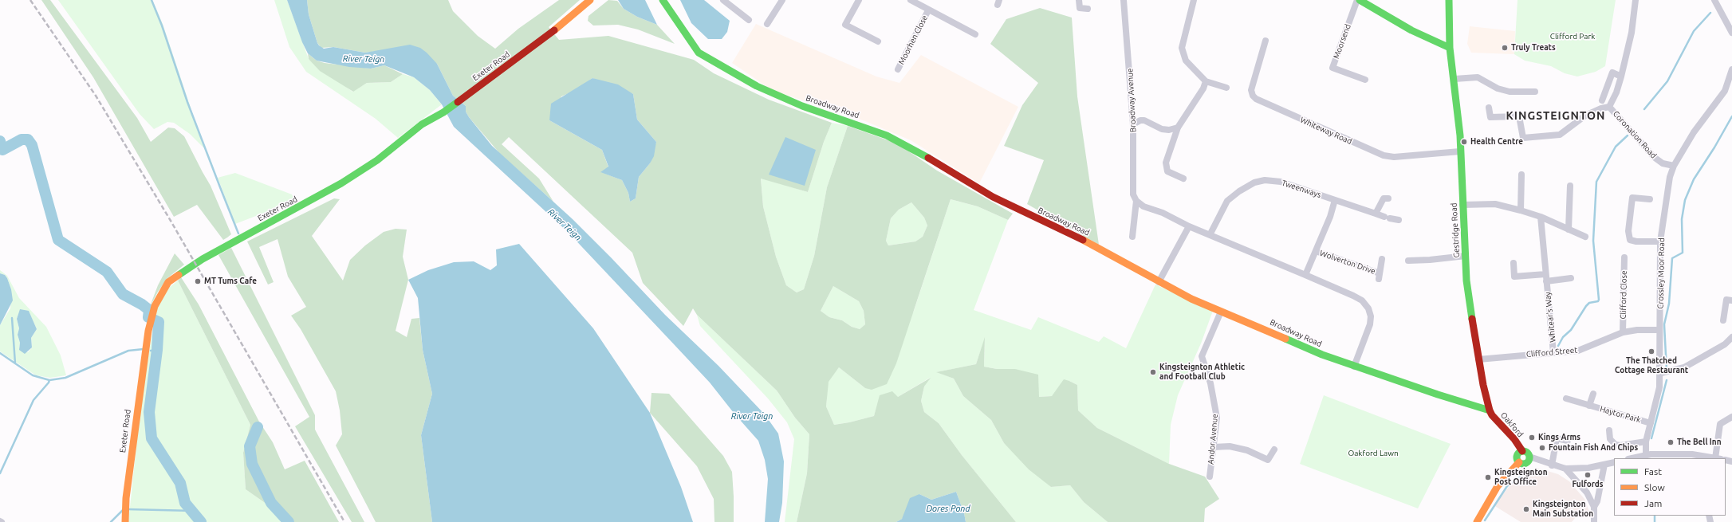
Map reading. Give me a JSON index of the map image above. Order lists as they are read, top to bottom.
{
  "streets": {
    "street": [
      "Moorhen Close",
      "Moorsend",
      "Exeter Road",
      "Broadway Avenue",
      "Broadway Road",
      "Whiteway Road",
      "Coronation Road",
      "Tweenways",
      "Gestridge Road",
      "Wolverton Drive",
      "Crossley Moor Road",
      "Clifford Close",
      "Whitear's Way",
      "Clifford Street",
      "Haytor Park",
      "Oakford",
      "Andor Avenue"
    ]
  },
  "crossings": [
    ["Broadway Road", "Gestridge Road"],
    ["Broadway Road", "Oakford"],
    ["Broadway Road", "Andor Avenue"],
    ["Whiteway Road", "Gestridge Road"],
    ["Coronation Road", "Crossley Moor Road"],
    ["Tweenways", "Wolverton Drive"],
    ["Gestridge Road", "Clifford Street"],
    ["Gestridge Road", "Oakford"],
    ["Crossley Moor Road", "Clifford Street"],
    ["Crossley Moor Road", "Haytor Park"],
    ["Clifford Close", "Clifford Street"],
    ["Whitear's Way", "Clifford Street"]
  ],
  "districts": ["KINGSTEIGNTON"],
  "water": ["River Teign", "Dores Pond"],
  "parks": ["Clifford Park", "Oakford Lawn"],
  "places": [
    "Truly Treats",
    "Health Centre",
    "MT Tums Cafe",
    "The Thatched Cottage Restaurant",
    "Kingsteignton Athletic and Football Club",
    "Kings Arms",
    "The Bell Inn",
    "Fountain Fish And Chips",
    "Fulfords",
    "Kingsteignton Post Office",
    "Kingsteignton Main Substation"
  ],
  "legend": ["Fast", "Slow", "Jam"]
}
